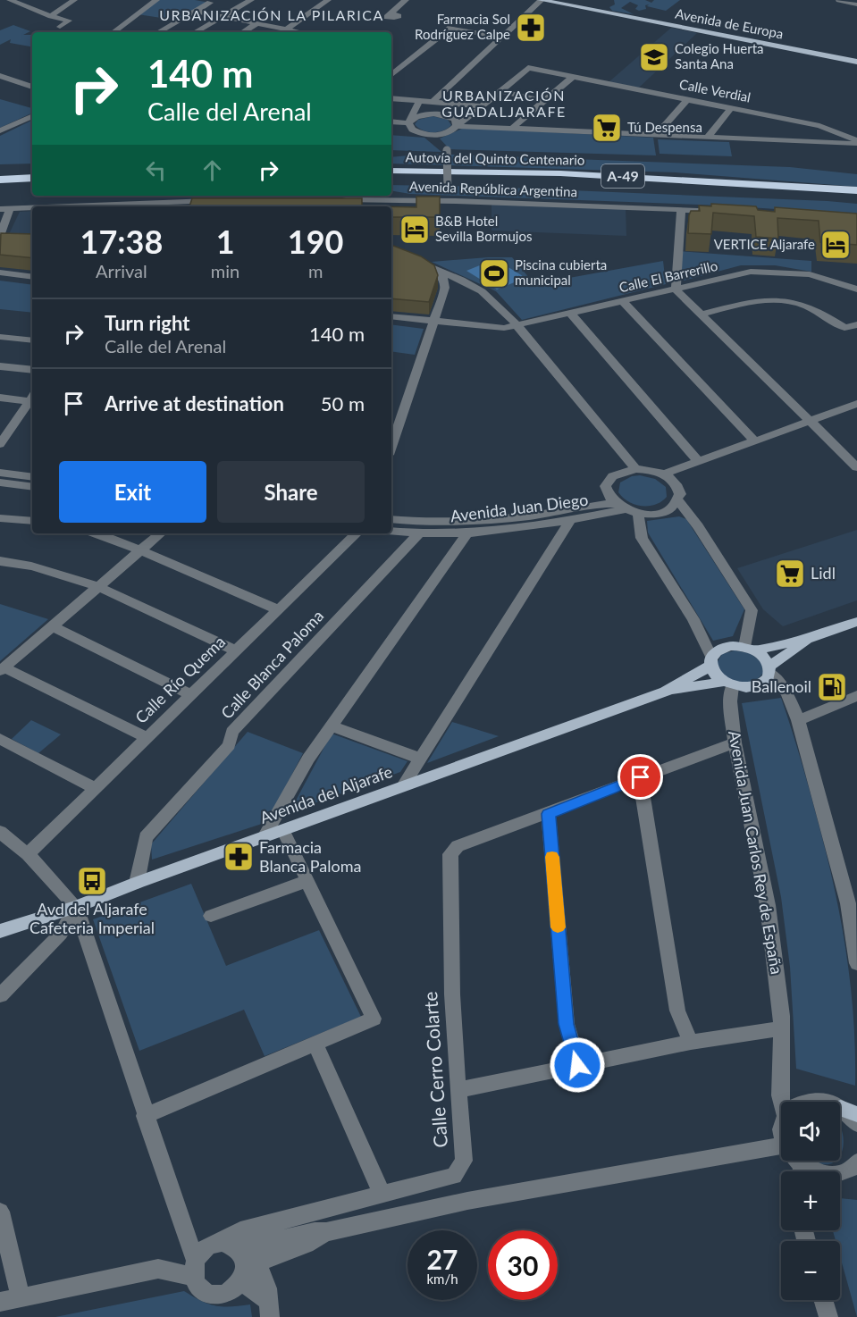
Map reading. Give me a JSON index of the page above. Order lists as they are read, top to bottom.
{
  "streets": {
    "highway": ["Autovía del Quinto Centenario", "A-49"],
    "main road": ["Avenida de Europa", "Avenida del Aljarafe"],
    "street": [
      "Calle Verdial",
      "Avenida República Argentina",
      "Calle El Barrerillo",
      "Avenida Juan Diego",
      "Calle Blanca Paloma",
      "Calle Río Quema",
      "Avenida Juan Carlos Rey de España",
      "Calle Cerro Colarte"
    ]
  },
  "crossings": [
    ["Avenida Juan Diego", "Calle Blanca Paloma"],
    ["Calle Blanca Paloma", "Avenida del Aljarafe"],
    ["Avenida del Aljarafe", "Avenida Juan Carlos Rey de España"]
  ],
  "districts": ["URBANIZACIÓN LA PILARICA", "URBANIZACIÓN GUADALJARAFE"],
  "places": {
    "pharmacy": ["Farmacia Sol Rodríguez Calpe", "Farmacia Blanca Paloma"],
    "school or university": ["Colegio Huerta Santa Ana"],
    "supermarket": ["Tú Despensa", "Lidl"],
    "hotel": ["B&B Hotel Sevilla Bormujos", "VERTICE Aljarafe"],
    "sports": ["Piscina cubierta municipal"],
    "fuel station": ["Ballenoil"],
    "bus stop": ["Avd del Aljarafe Cafeteria Imperial"]
  },
  "page": {
    "turn": ["140 m", "Calle del Arenal"],
    "eta": [
      "17:38",
      "Arrival",
      "1",
      "min",
      "190",
      "m"
    ],
    "list": [
      {
        "name": "Turn right",
        "note": "Calle del Arenal",
        "value": "140 m"
      },
      {
        "name": "Arrive at destination",
        "value": "50 m"
      }
    ],
    "buttons": ["Exit", "Share"],
    "map_buttons": ["+", "−"],
    "speed": "27 km/h",
    "limit": "30"
  }
}
